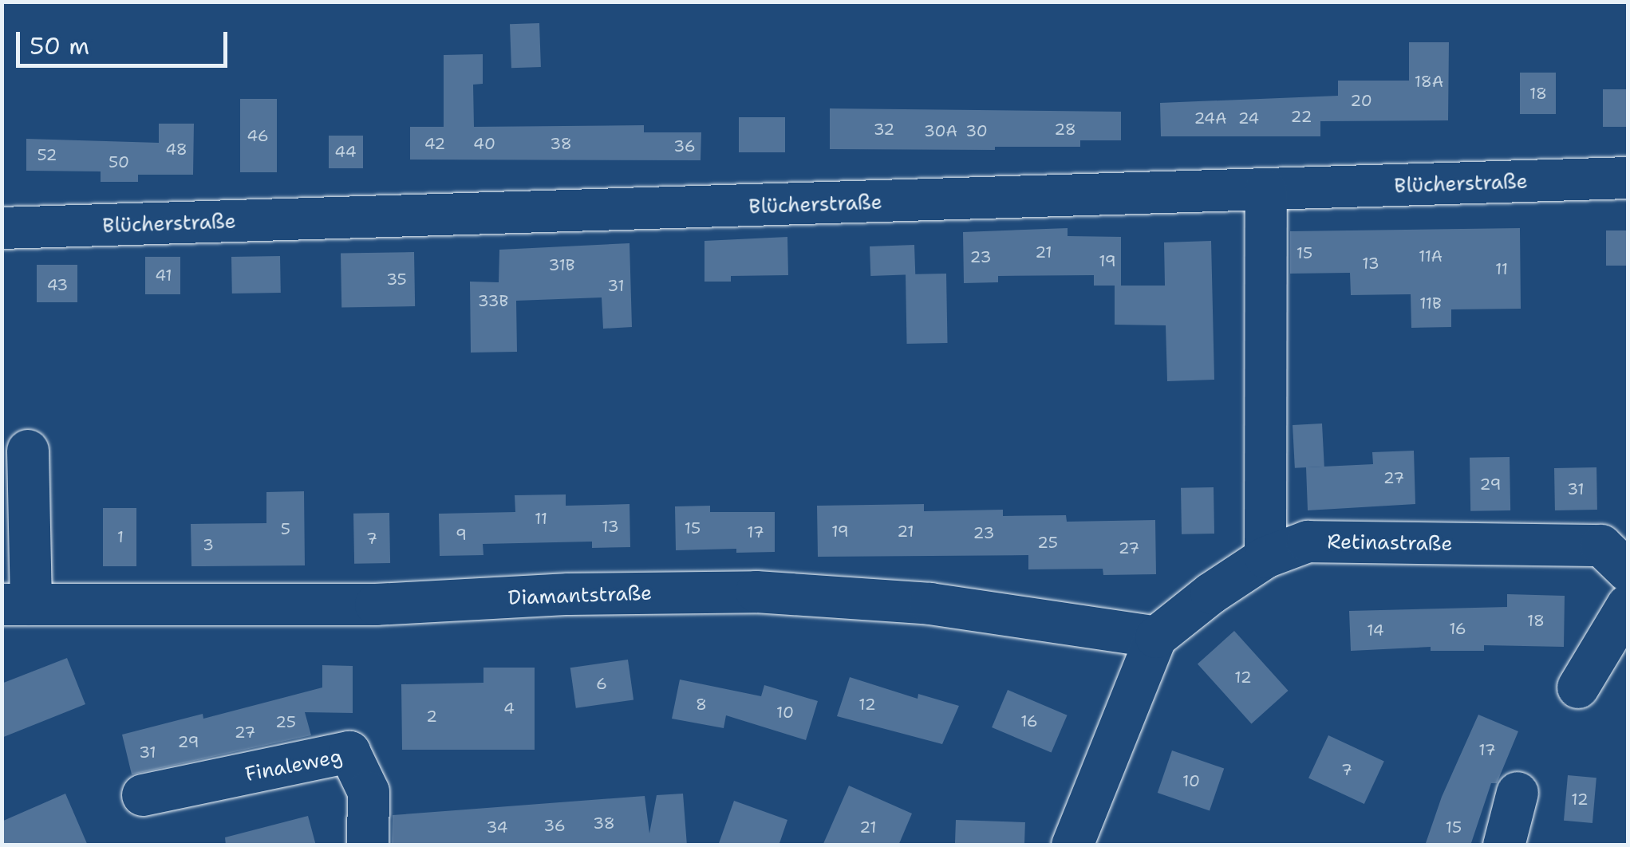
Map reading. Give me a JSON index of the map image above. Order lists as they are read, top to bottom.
{
  "streets": {
    "street": [
      "Blücherstraße",
      "Retinastraße",
      "Diamantstraße",
      "Finaleweg"
    ]
  },
  "crossings": [
    ["Retinastraße", "Diamantstraße"]
  ],
  "house_numbers": [
    "18A",
    "18",
    "20",
    "22",
    "24A",
    "24",
    "32",
    "28",
    "30A",
    "30",
    "46",
    "42",
    "40",
    "38",
    "36",
    "48",
    "44",
    "52",
    "50",
    "21",
    "15",
    "11A",
    "23",
    "19",
    "13",
    "31B",
    "11",
    "41",
    "35",
    "43",
    "31",
    "33B",
    "11B",
    "27",
    "29",
    "31",
    "11",
    "13",
    "15",
    "5",
    "19",
    "21",
    "17",
    "23",
    "9",
    "1",
    "7",
    "25",
    "3",
    "27",
    "18",
    "16",
    "14",
    "12",
    "6",
    "8",
    "12",
    "4",
    "10",
    "2",
    "16",
    "25",
    "27",
    "29",
    "17",
    "31",
    "7",
    "10",
    "12",
    "38",
    "36",
    "34",
    "21",
    "15"
  ],
  "scale_bar": "50 m"
}
